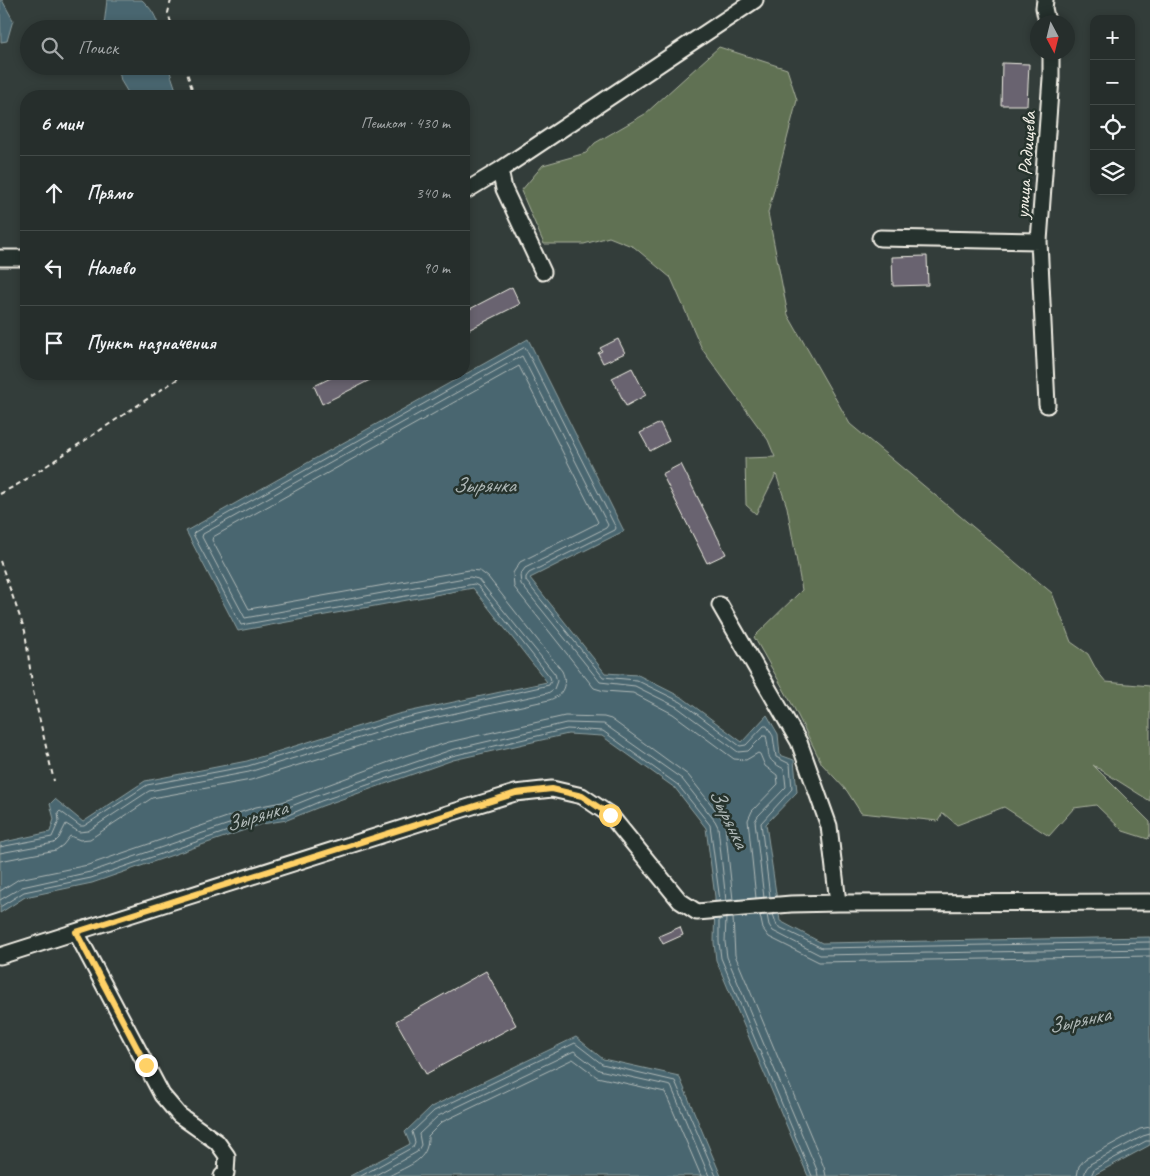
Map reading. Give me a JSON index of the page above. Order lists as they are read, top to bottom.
{
  "streets": {
    "street": ["улица Радищева"]
  },
  "water": ["Зырянка"],
  "north": "bottom",
  "page": {
    "map_buttons": ["+", "−"],
    "search": "Поиск",
    "heading": ["6 мин", "Пешком · 430 m"],
    "list": [
      ["Прямо", "340 m"],
      ["Налево", "90 m"],
      "Пункт назначения"
    ]
  }
}
